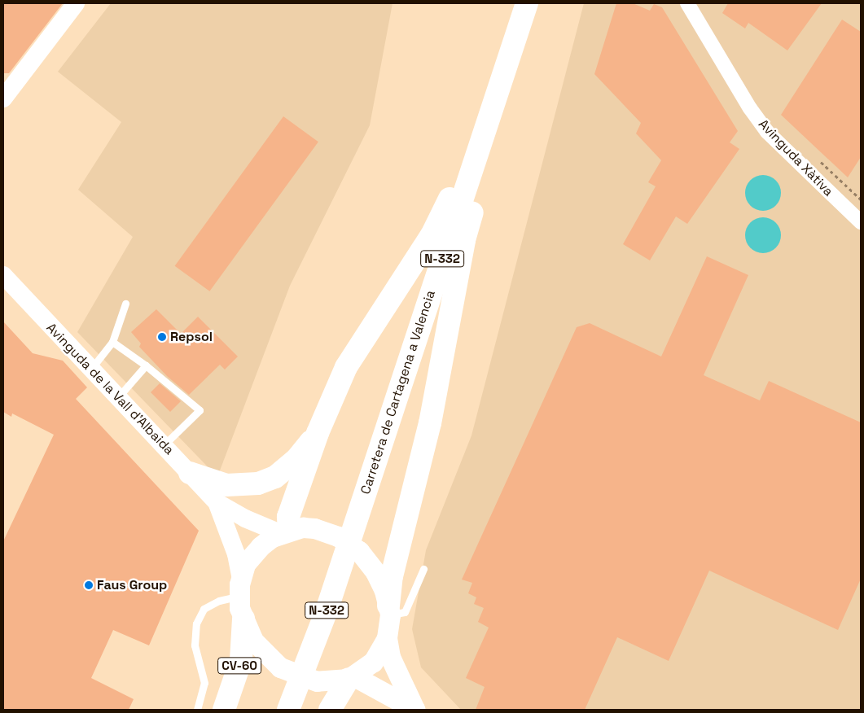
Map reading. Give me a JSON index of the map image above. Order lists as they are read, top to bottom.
{
  "streets": {
    "highway": ["N-332", "Carretera de Cartagena a Valencia", "CV-60"],
    "street": ["Avinguda Xàtiva", "Avinguda de la Vall d'Albaida"]
  },
  "places": ["Repsol", "Faus Group"]
}
